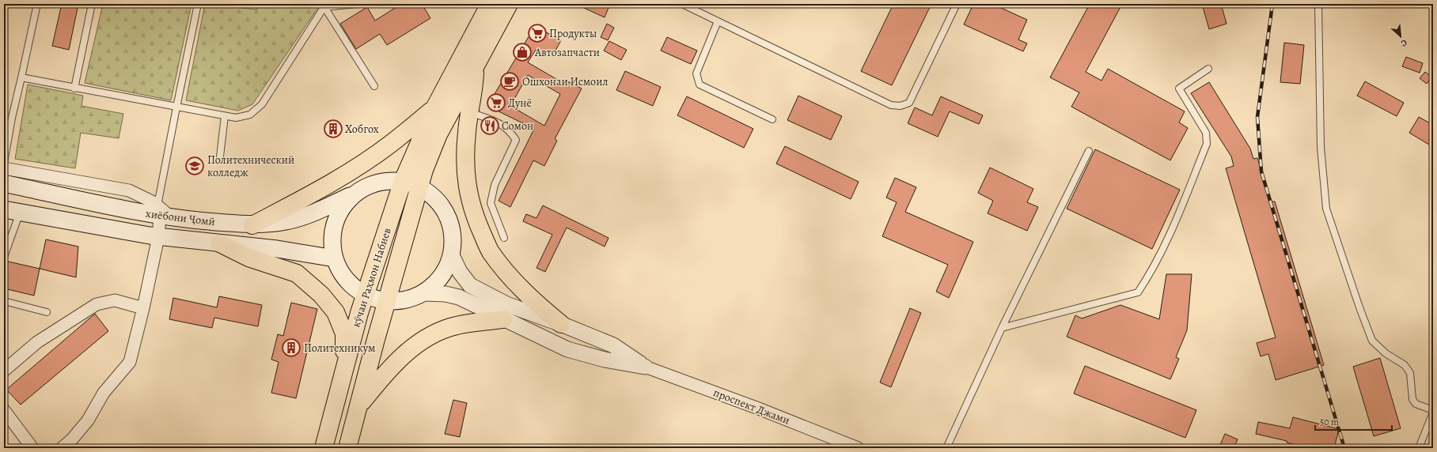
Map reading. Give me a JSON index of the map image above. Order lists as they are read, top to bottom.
{
  "streets": {
    "main road": ["хиёбони Ҷомӣ", "кӯчаи Раҳмон Набиев"],
    "street": ["проспект Джами"]
  },
  "crossings": [
    ["хиёбони Ҷомӣ", "кӯчаи Раҳмон Набиев"]
  ],
  "places": {
    "supermarket": ["Продукты", "Дунё"],
    "shop": ["Автозапчасти"],
    "cafe": ["Ошхонаи Исмоил"],
    "restaurant": ["Сомон"],
    "building": ["Хобгох", "Политехникум"],
    "school or university": ["Политехнический колледж"]
  },
  "scale_bar": "50 m",
  "north": "bottom right"
}
